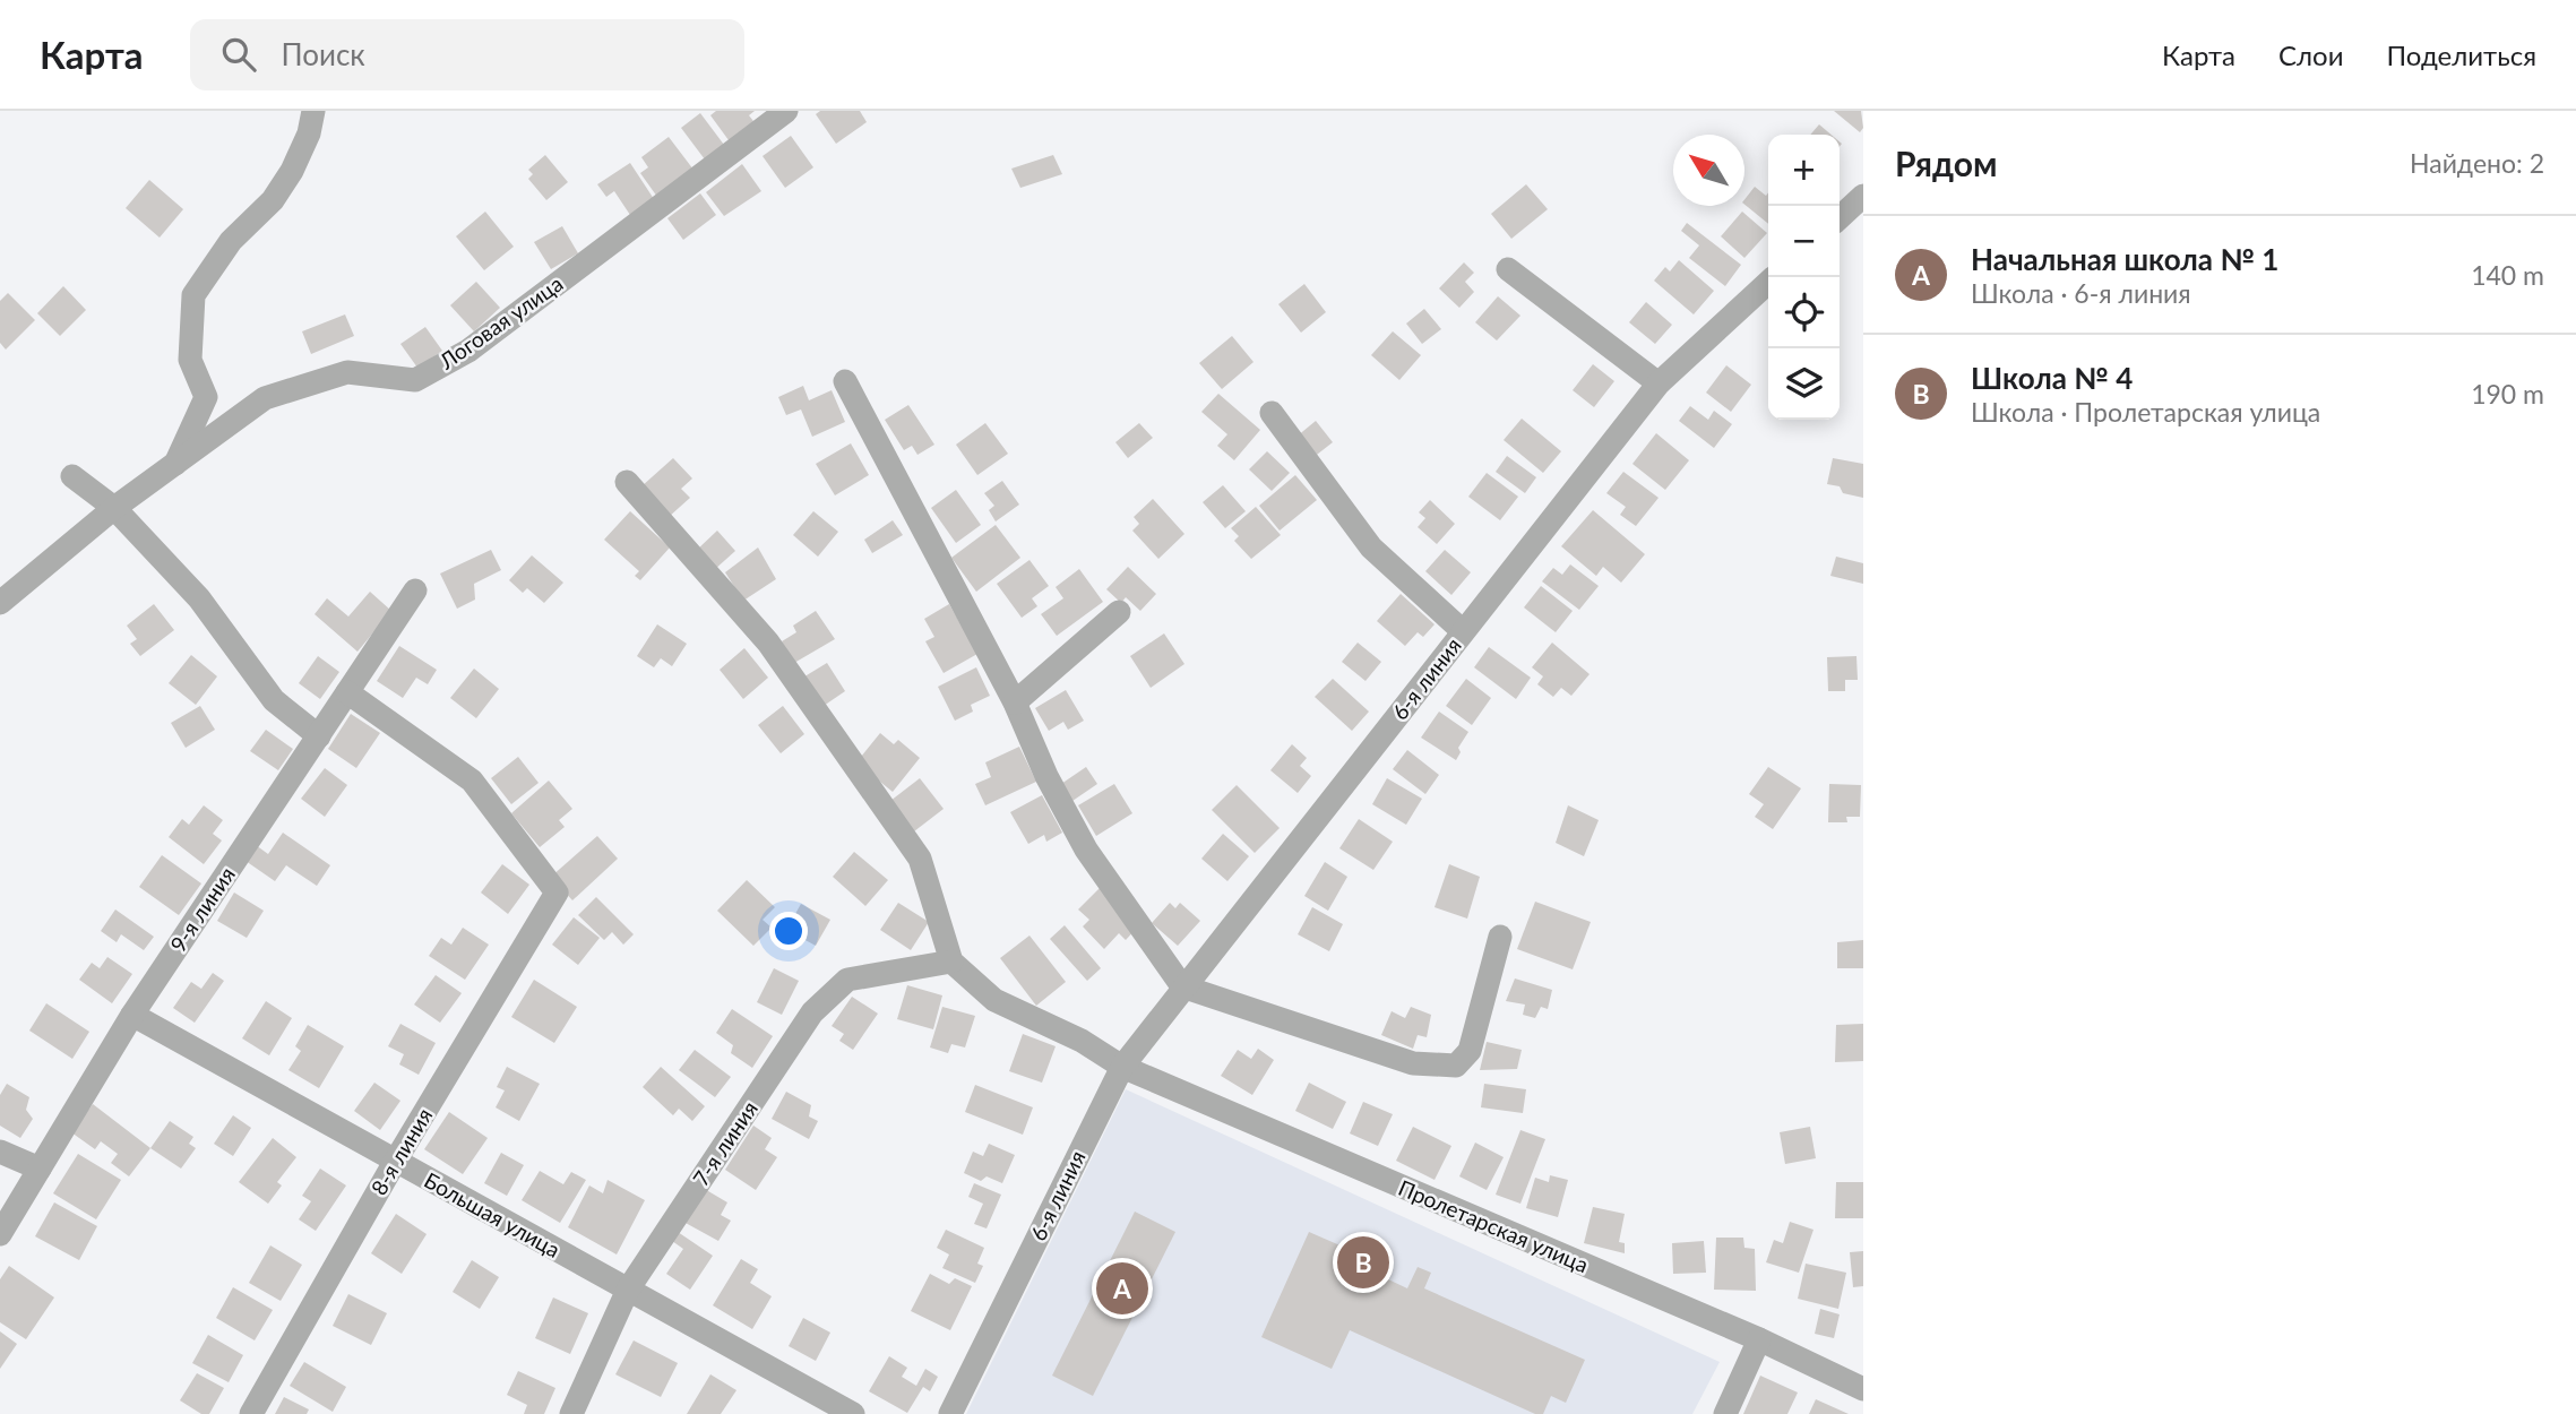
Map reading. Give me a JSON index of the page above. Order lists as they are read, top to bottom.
{
  "streets": {
    "street": [
      "Логовая улица",
      "6-я линия",
      "9-я линия",
      "7-я линия",
      "8-я линия",
      "Большая улица",
      "Пролетарская улица"
    ]
  },
  "crossings": [
    ["6-я линия", "Пролетарская улица"],
    ["9-я линия", "8-я линия"],
    ["9-я линия", "Большая улица"],
    ["7-я линия", "Большая улица"],
    ["8-я линия", "Большая улица"]
  ],
  "north": "top left",
  "page": {
    "header": "Карта",
    "search": "Поиск",
    "nav": ["Карта", "Слои", "Поделиться"],
    "heading": ["Рядом", "Найдено: 2"],
    "map_buttons": ["+", "−"],
    "list": [
      {
        "mark": "A",
        "name": "Начальная школа № 1",
        "note": "Школа · 6-я линия",
        "value": "140 m"
      },
      {
        "mark": "B",
        "name": "Школа № 4",
        "note": "Школа · Пролетарская улица",
        "value": "190 m"
      }
    ],
    "pins": ["B", "A"]
  }
}
